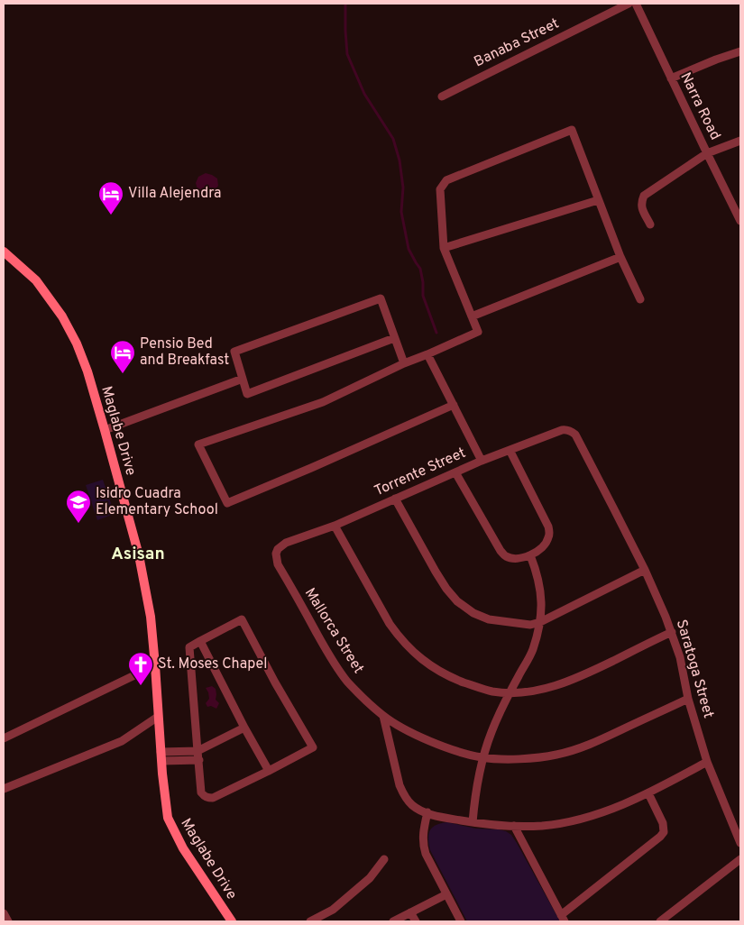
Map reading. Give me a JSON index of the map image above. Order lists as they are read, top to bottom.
{
  "streets": {
    "main road": ["Maglabe Drive"],
    "street": [
      "Banaba Street",
      "Narra Road",
      "Torrente Street",
      "Mallorca Street",
      "Saratoga Street"
    ]
  },
  "crossings": [
    ["Torrente Street", "Mallorca Street"],
    ["Torrente Street", "Saratoga Street"],
    ["Mallorca Street", "Saratoga Street"]
  ],
  "districts": ["Asisan"],
  "places": {
    "hotel": ["Villa Alejendra", "Pensio Bed and Breakfast"],
    "school or university": ["Isidro Cuadra Elementary School"],
    "church": ["St. Moses Chapel"]
  }
}
